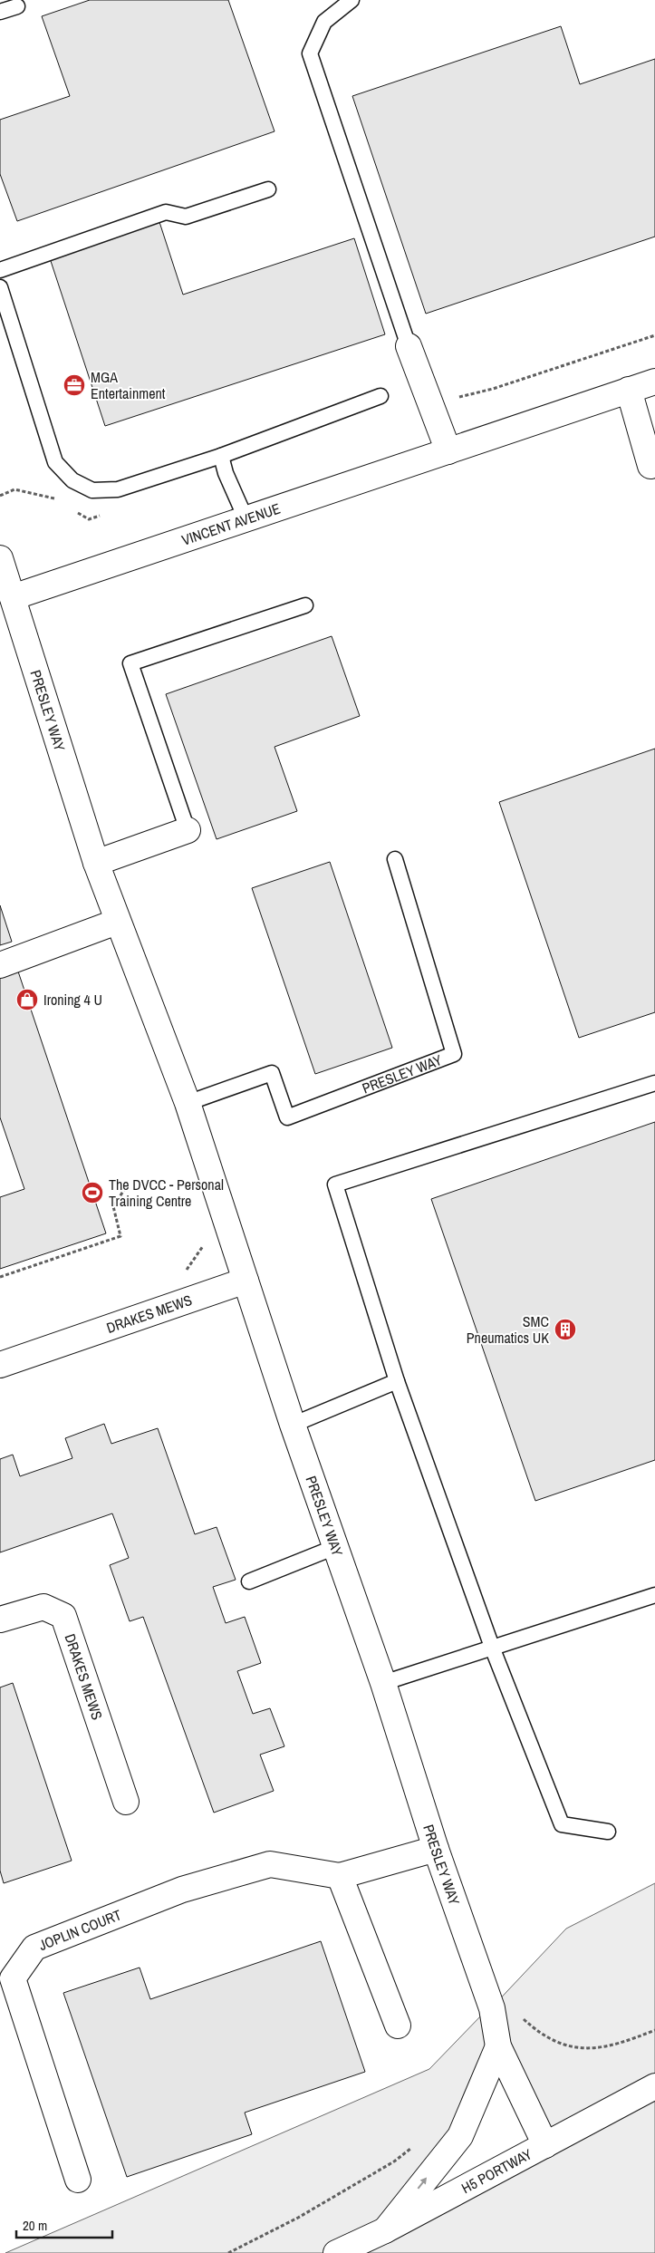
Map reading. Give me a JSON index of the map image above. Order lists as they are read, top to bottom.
{
  "streets": {
    "street": [
      "VINCENT AVENUE",
      "PRESLEY WAY",
      "DRAKES MEWS",
      "JOPLIN COURT",
      "H5 PORTWAY"
    ]
  },
  "crossings": [
    ["VINCENT AVENUE", "PRESLEY WAY"],
    ["PRESLEY WAY", "DRAKES MEWS"],
    ["PRESLEY WAY", "JOPLIN COURT"],
    ["PRESLEY WAY", "H5 PORTWAY"]
  ],
  "places": {
    "office": ["MGA Entertainment"],
    "shop": ["Ironing 4 U"],
    "sports": ["The DVCC - Personal Training Centre"],
    "building": ["SMC Pneumatics UK"]
  },
  "scale_bar": "20 m"
}
